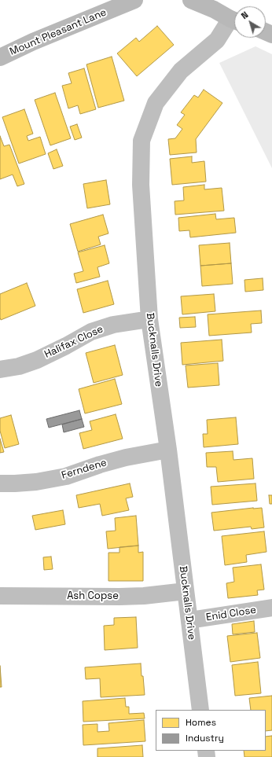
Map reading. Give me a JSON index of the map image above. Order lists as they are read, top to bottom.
{
  "streets": {
    "street": [
      "Mount Pleasant Lane",
      "Halifax Close",
      "Bucknalls Drive",
      "Ferndene",
      "Ash Copse",
      "Enid Close"
    ]
  },
  "crossings": [
    ["Halifax Close", "Bucknalls Drive"],
    ["Bucknalls Drive", "Ferndene"],
    ["Bucknalls Drive", "Ash Copse"],
    ["Bucknalls Drive", "Enid Close"]
  ],
  "legend": ["Homes", "Industry"],
  "north": "top left"
}
